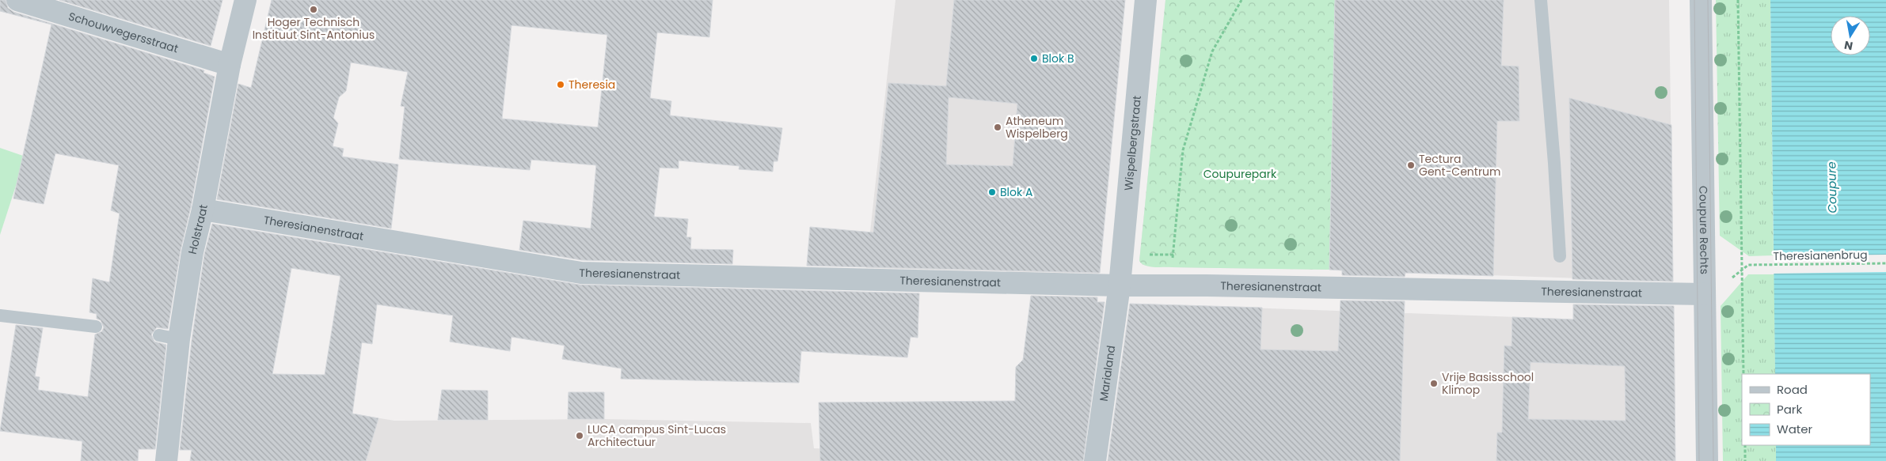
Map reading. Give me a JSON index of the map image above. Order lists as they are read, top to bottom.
{
  "streets": {
    "street": [
      "Schouwvegersstraat",
      "Wispelbergstraat",
      "Theresianenstraat",
      "Holstraat",
      "Coupure Rechts",
      "Marialand"
    ],
    "path": ["Theresianenbrug"]
  },
  "crossings": [
    ["Schouwvegersstraat", "Holstraat"],
    ["Wispelbergstraat", "Theresianenstraat"],
    ["Wispelbergstraat", "Marialand"],
    ["Theresianenstraat", "Holstraat"],
    ["Theresianenstraat", "Coupure Rechts"],
    ["Theresianenstraat", "Marialand"]
  ],
  "water": ["Coupure"],
  "parks": ["Coupurepark"],
  "places": [
    "Hoger Technisch Instituut Sint-Antonius",
    "Blok B",
    "Theresia",
    "Atheneum Wispelberg",
    "Tectura Gent-Centrum",
    "Blok A",
    "Vrije Basisschool Klimop",
    "LUCA campus Sint-Lucas Architectuur"
  ],
  "legend": ["Road", "Park", "Water"],
  "north": "bottom"
}
